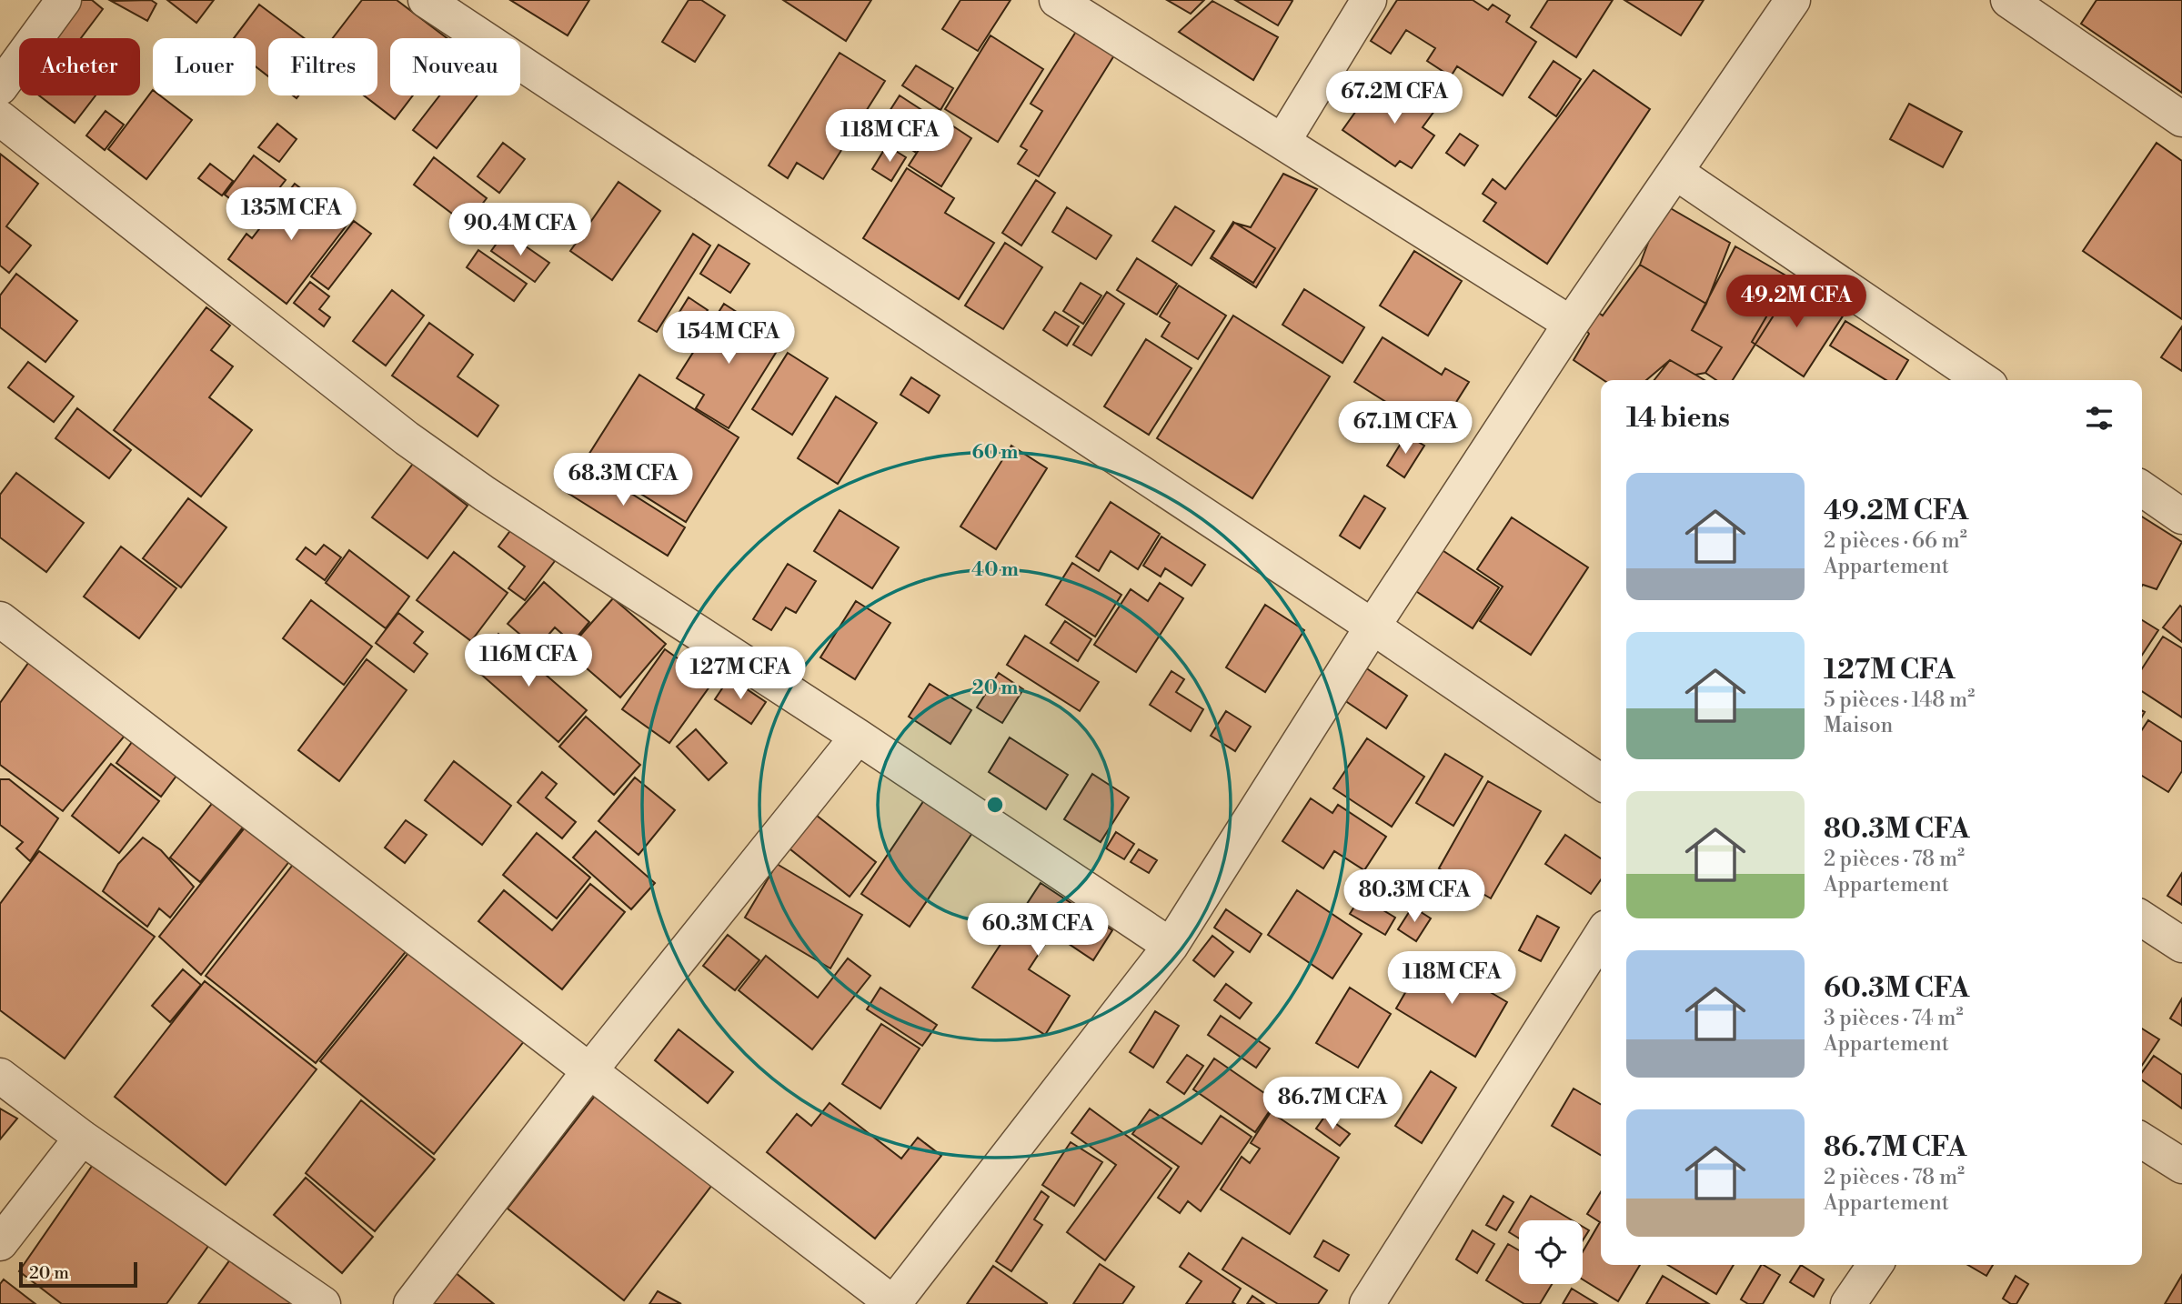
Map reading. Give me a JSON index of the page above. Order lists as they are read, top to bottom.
{
  "scale_bar": "20 m",
  "page": {
    "chip": [
      "Acheter",
      "Louer",
      "Filtres",
      "Nouveau"
    ],
    "price": [
      "67.2M CFA",
      "118M CFA",
      "135M CFA",
      "90.4M CFA",
      "49.2M CFA",
      "154M CFA",
      "67.1M CFA",
      "68.3M CFA",
      "116M CFA",
      "127M CFA",
      "80.3M CFA",
      "60.3M CFA",
      "118M CFA",
      "86.7M CFA"
    ],
    "heading": "14 biens",
    "list": [
      {
        "name": "49.2M CFA",
        "note": "2 pièces · 66 m² · Appartement"
      },
      {
        "name": "127M CFA",
        "note": "5 pièces · 148 m² · Maison"
      },
      {
        "name": "80.3M CFA",
        "note": "2 pièces · 78 m² · Appartement"
      },
      {
        "name": "60.3M CFA",
        "note": "3 pièces · 74 m² · Appartement"
      },
      {
        "name": "86.7M CFA",
        "note": "2 pièces · 78 m² · Appartement"
      }
    ],
    "scale": "20 m"
  },
  "rings": ["60 m", "40 m", "20 m"]
}
